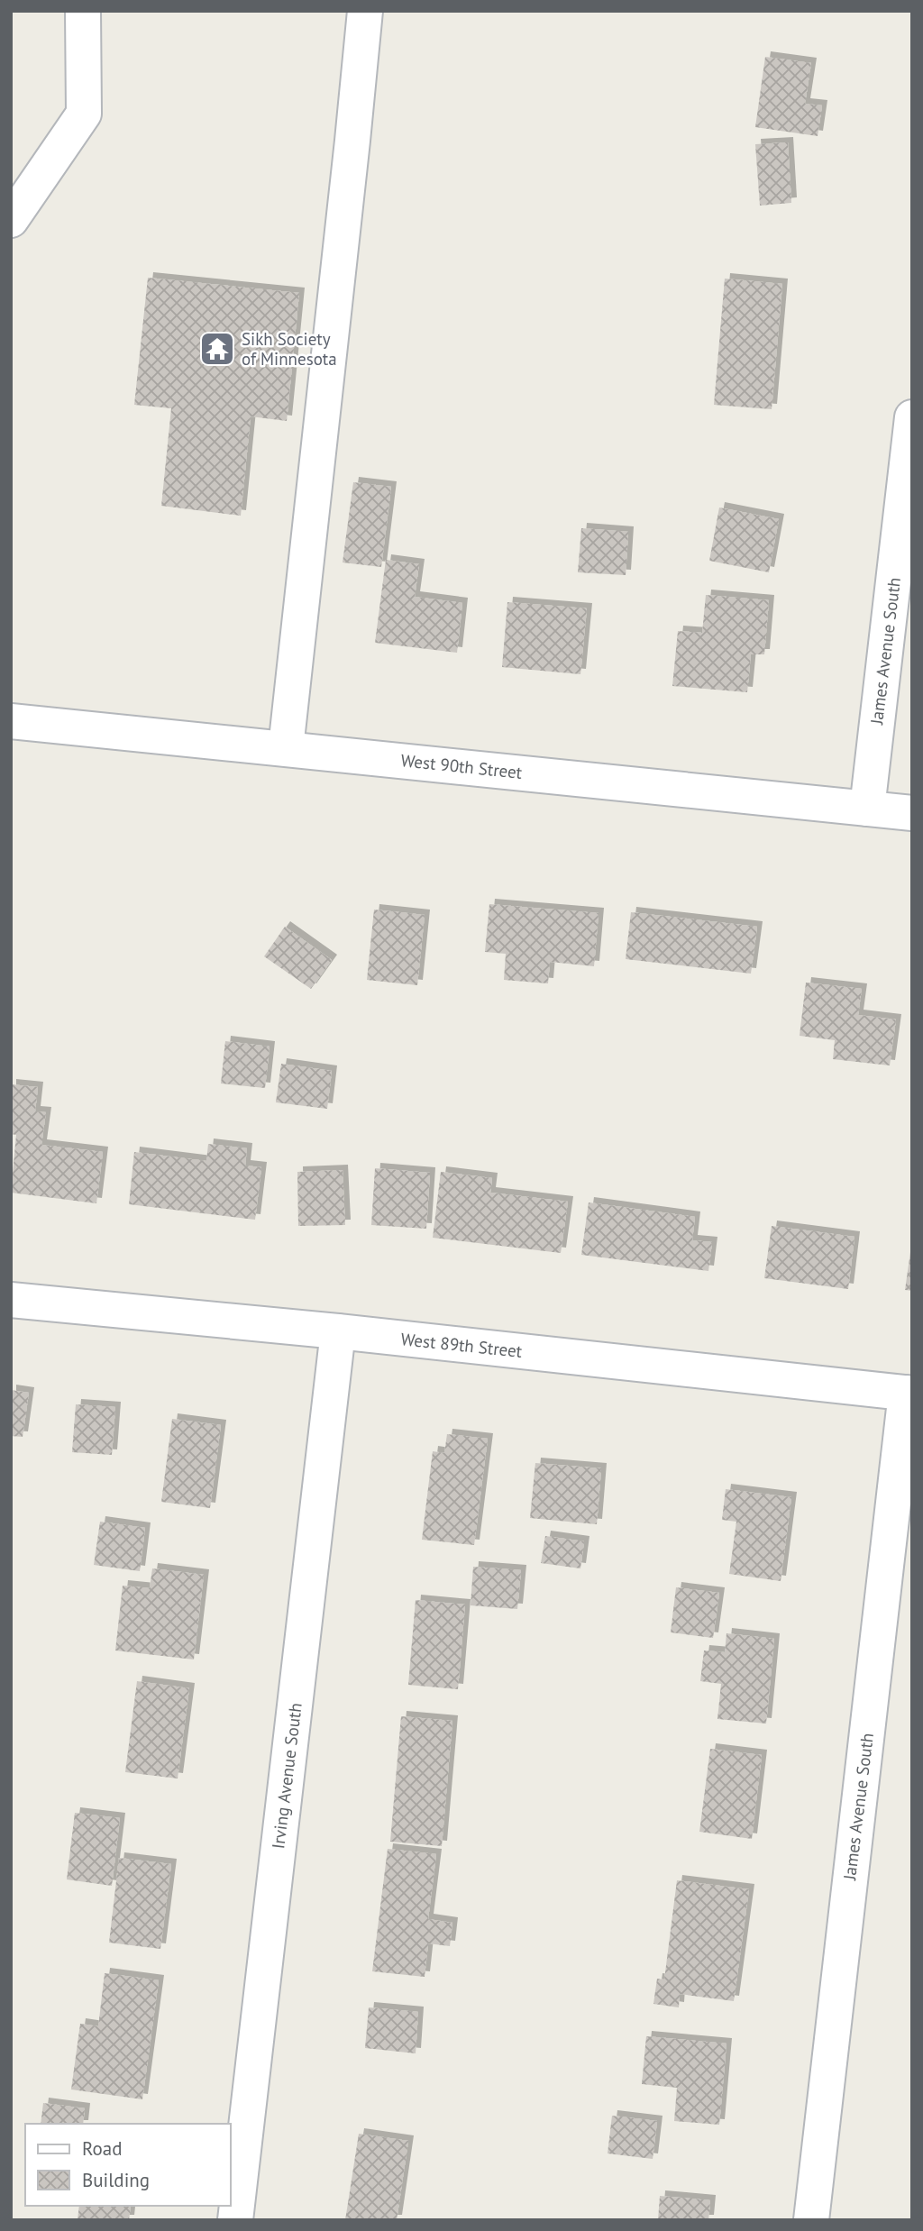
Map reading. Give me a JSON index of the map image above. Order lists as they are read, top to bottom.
{
  "streets": {
    "street": [
      "James Avenue South",
      "West 90th Street",
      "West 89th Street",
      "Irving Avenue South"
    ]
  },
  "crossings": [
    ["James Avenue South", "West 90th Street"],
    ["James Avenue South", "West 89th Street"],
    ["West 89th Street", "Irving Avenue South"]
  ],
  "places": {
    "temple": ["Sikh Society of Minnesota"]
  },
  "legend": ["Road", "Building"]
}
